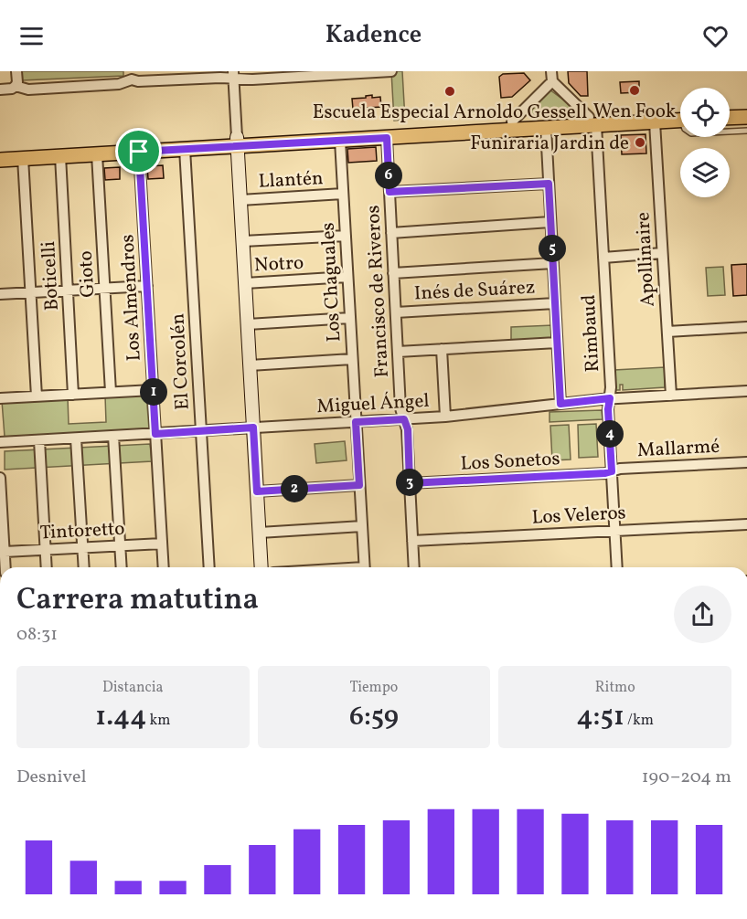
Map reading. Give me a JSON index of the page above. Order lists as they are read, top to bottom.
{
  "streets": {
    "street": [
      "Llantén",
      "Apollinaire",
      "Notro",
      "Gioto",
      "Boticelli",
      "Los Chaguales",
      "Inés de Suárez",
      "Francisco de Riveros",
      "Los Almendros",
      "Rimbaud",
      "El Corcolén",
      "Miguel Ángel",
      "Mallarmé",
      "Los Sonetos",
      "Los Veleros",
      "Tintoretto"
    ]
  },
  "crossings": [
    ["Llantén", "Los Chaguales"],
    ["Apollinaire", "Miguel Ángel"],
    ["Notro", "Los Chaguales"],
    ["Los Chaguales", "Miguel Ángel"],
    ["Inés de Suárez", "Francisco de Riveros"],
    ["Francisco de Riveros", "Miguel Ángel"],
    ["Francisco de Riveros", "Los Sonetos"],
    ["Francisco de Riveros", "Los Veleros"],
    ["Los Almendros", "Miguel Ángel"],
    ["Los Almendros", "Tintoretto"],
    ["Rimbaud", "Miguel Ángel"],
    ["Rimbaud", "Mallarmé"],
    ["Rimbaud", "Los Sonetos"],
    ["Rimbaud", "Los Veleros"],
    ["El Corcolén", "Miguel Ángel"],
    ["Mallarmé", "Los Sonetos"]
  ],
  "places": ["Wen Fook", "Escuela Especial Arnoldo Gessell", "Funiraria Jardin de"],
  "page": {
    "header": "Kadence",
    "pins": [
      "6",
      "5",
      "1",
      "4",
      "3",
      "2"
    ],
    "heading": ["Carrera matutina", "08:31"],
    "stats": [
      ["Distancia", "1.44 km"],
      ["Tiempo", "6:59"],
      ["Ritmo", "4:51 /km"]
    ],
    "chart": ["Desnivel", "190–204 m"]
  }
}
